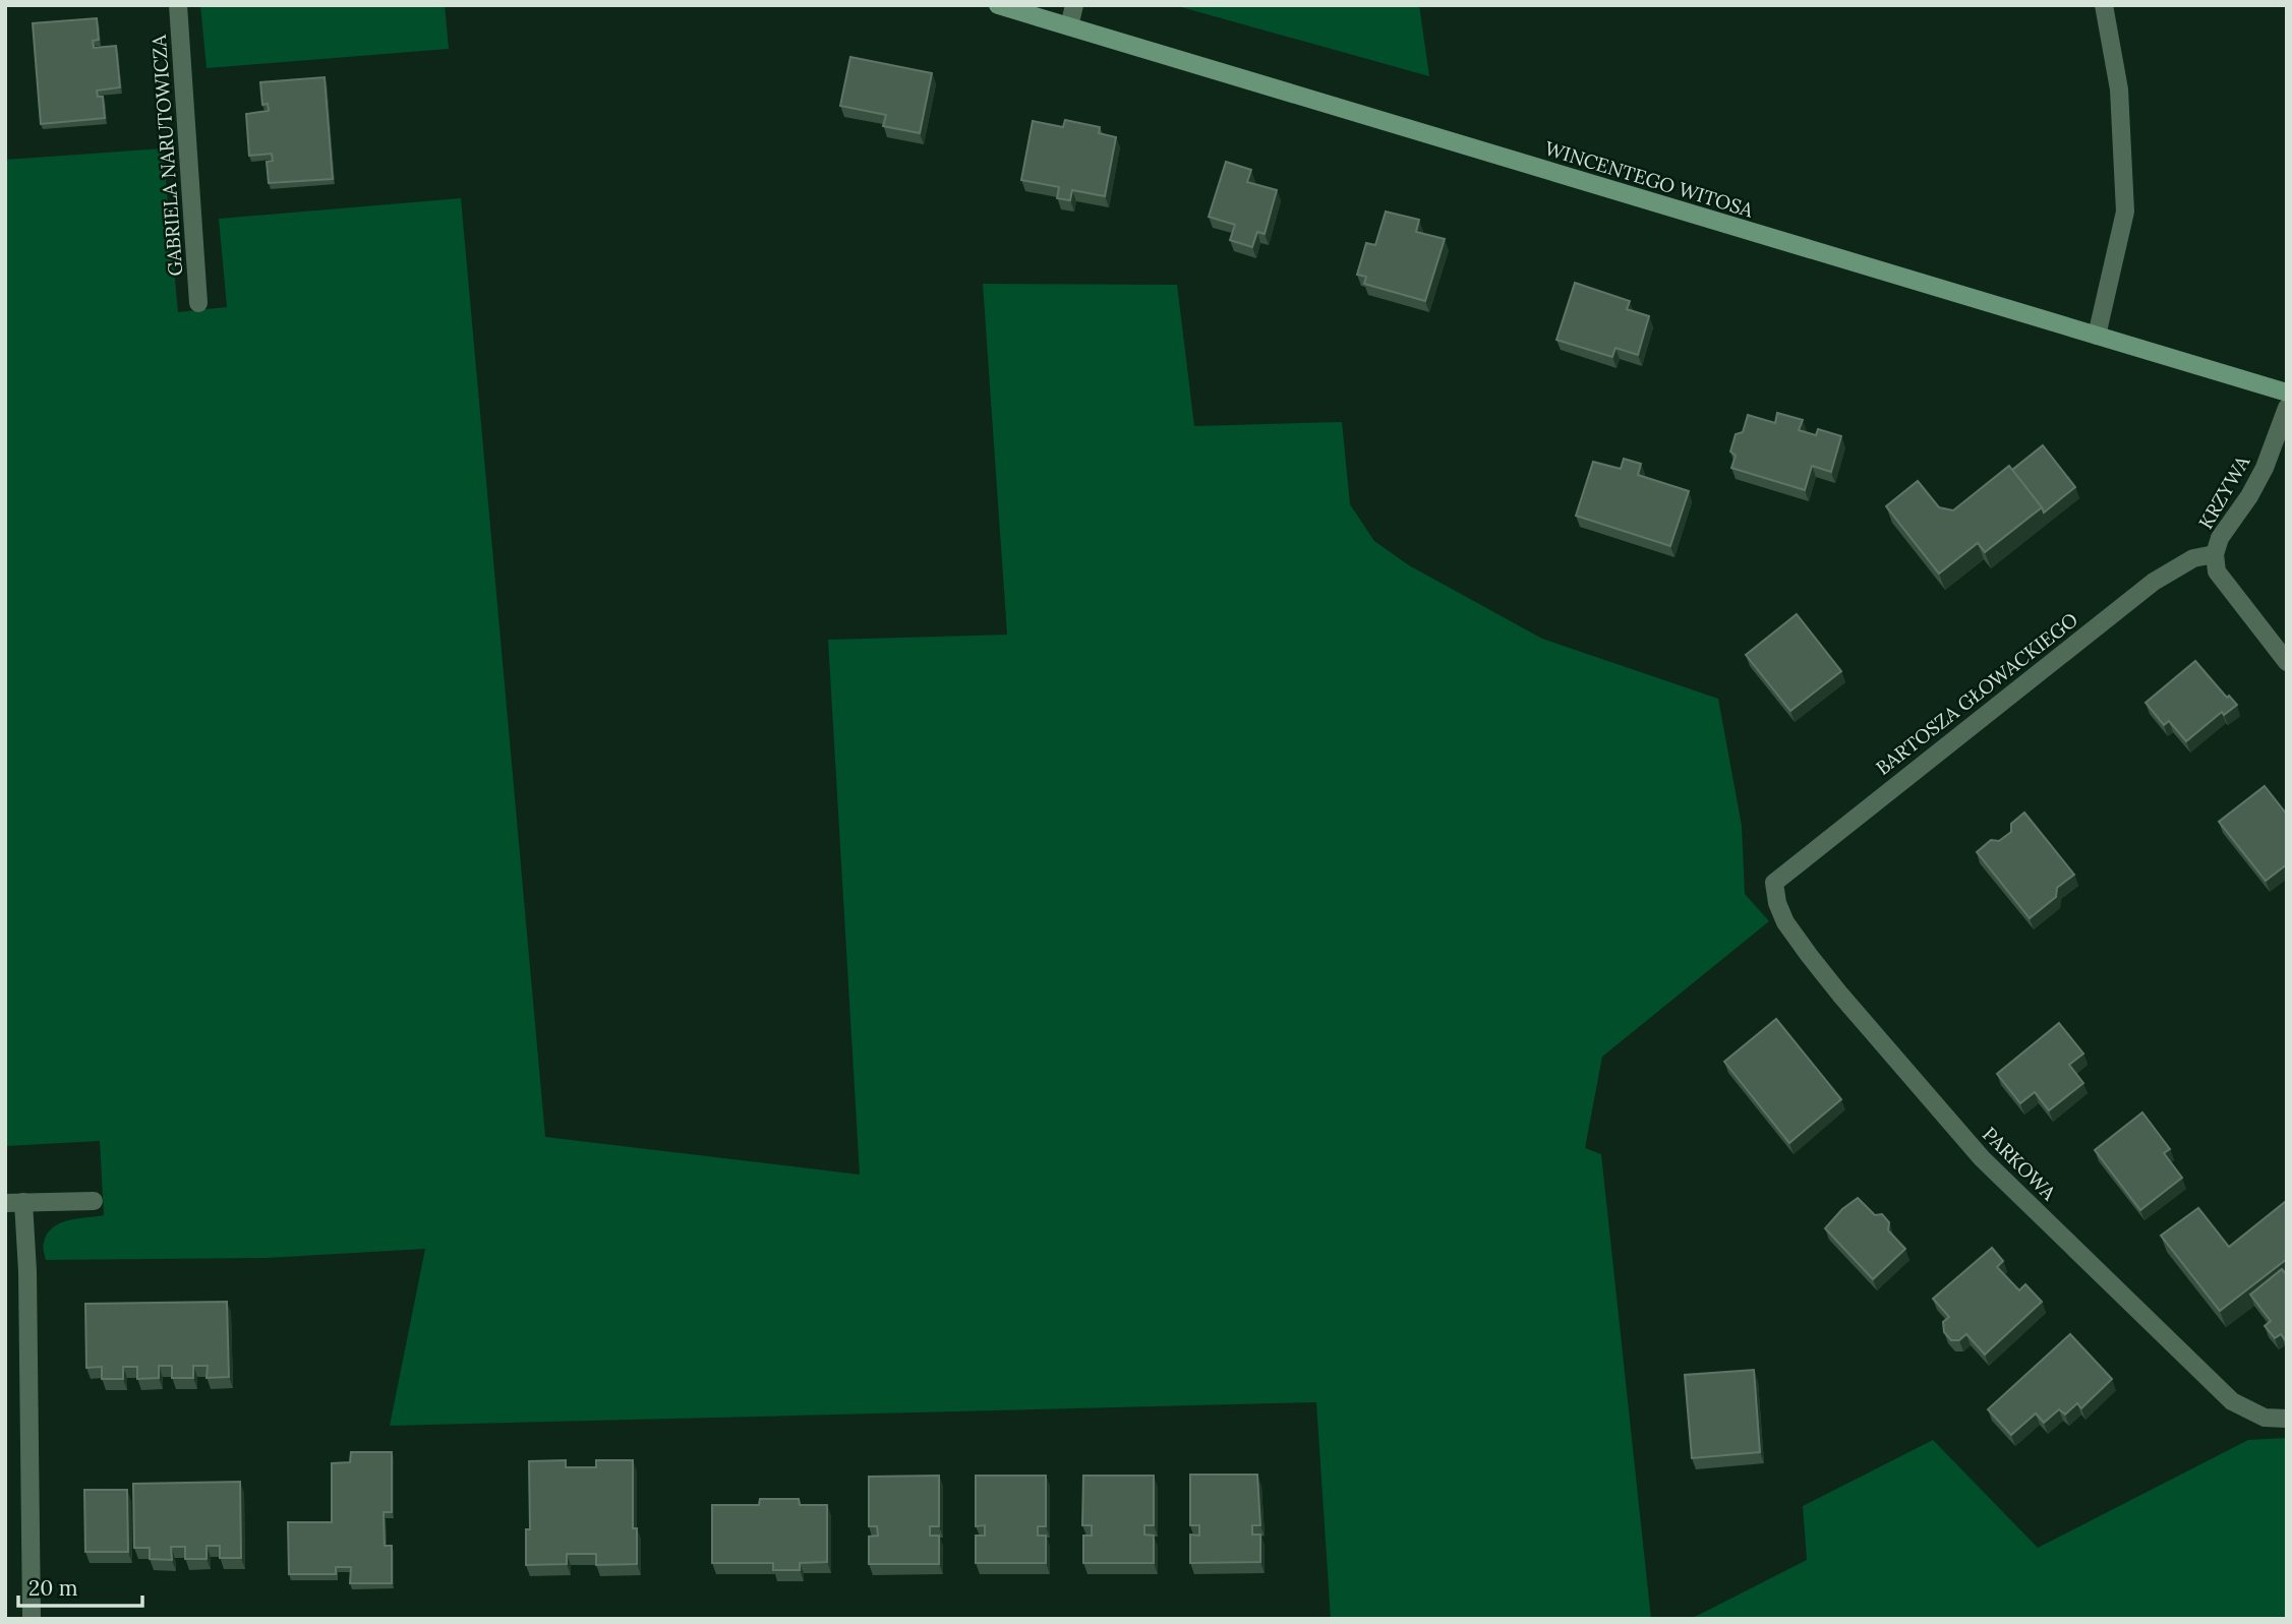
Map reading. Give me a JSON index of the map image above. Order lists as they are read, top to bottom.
{
  "streets": {
    "street": [
      "GABRIELA NARUTOWICZA",
      "WINCENTEGO WITOSA",
      "KRZYWA",
      "BARTOSZA GŁOWACKIEGO",
      "PARKOWA"
    ]
  },
  "crossings": [
    ["KRZYWA", "BARTOSZA GŁOWACKIEGO"],
    ["BARTOSZA GŁOWACKIEGO", "PARKOWA"]
  ],
  "scale_bar": "20 m"
}
